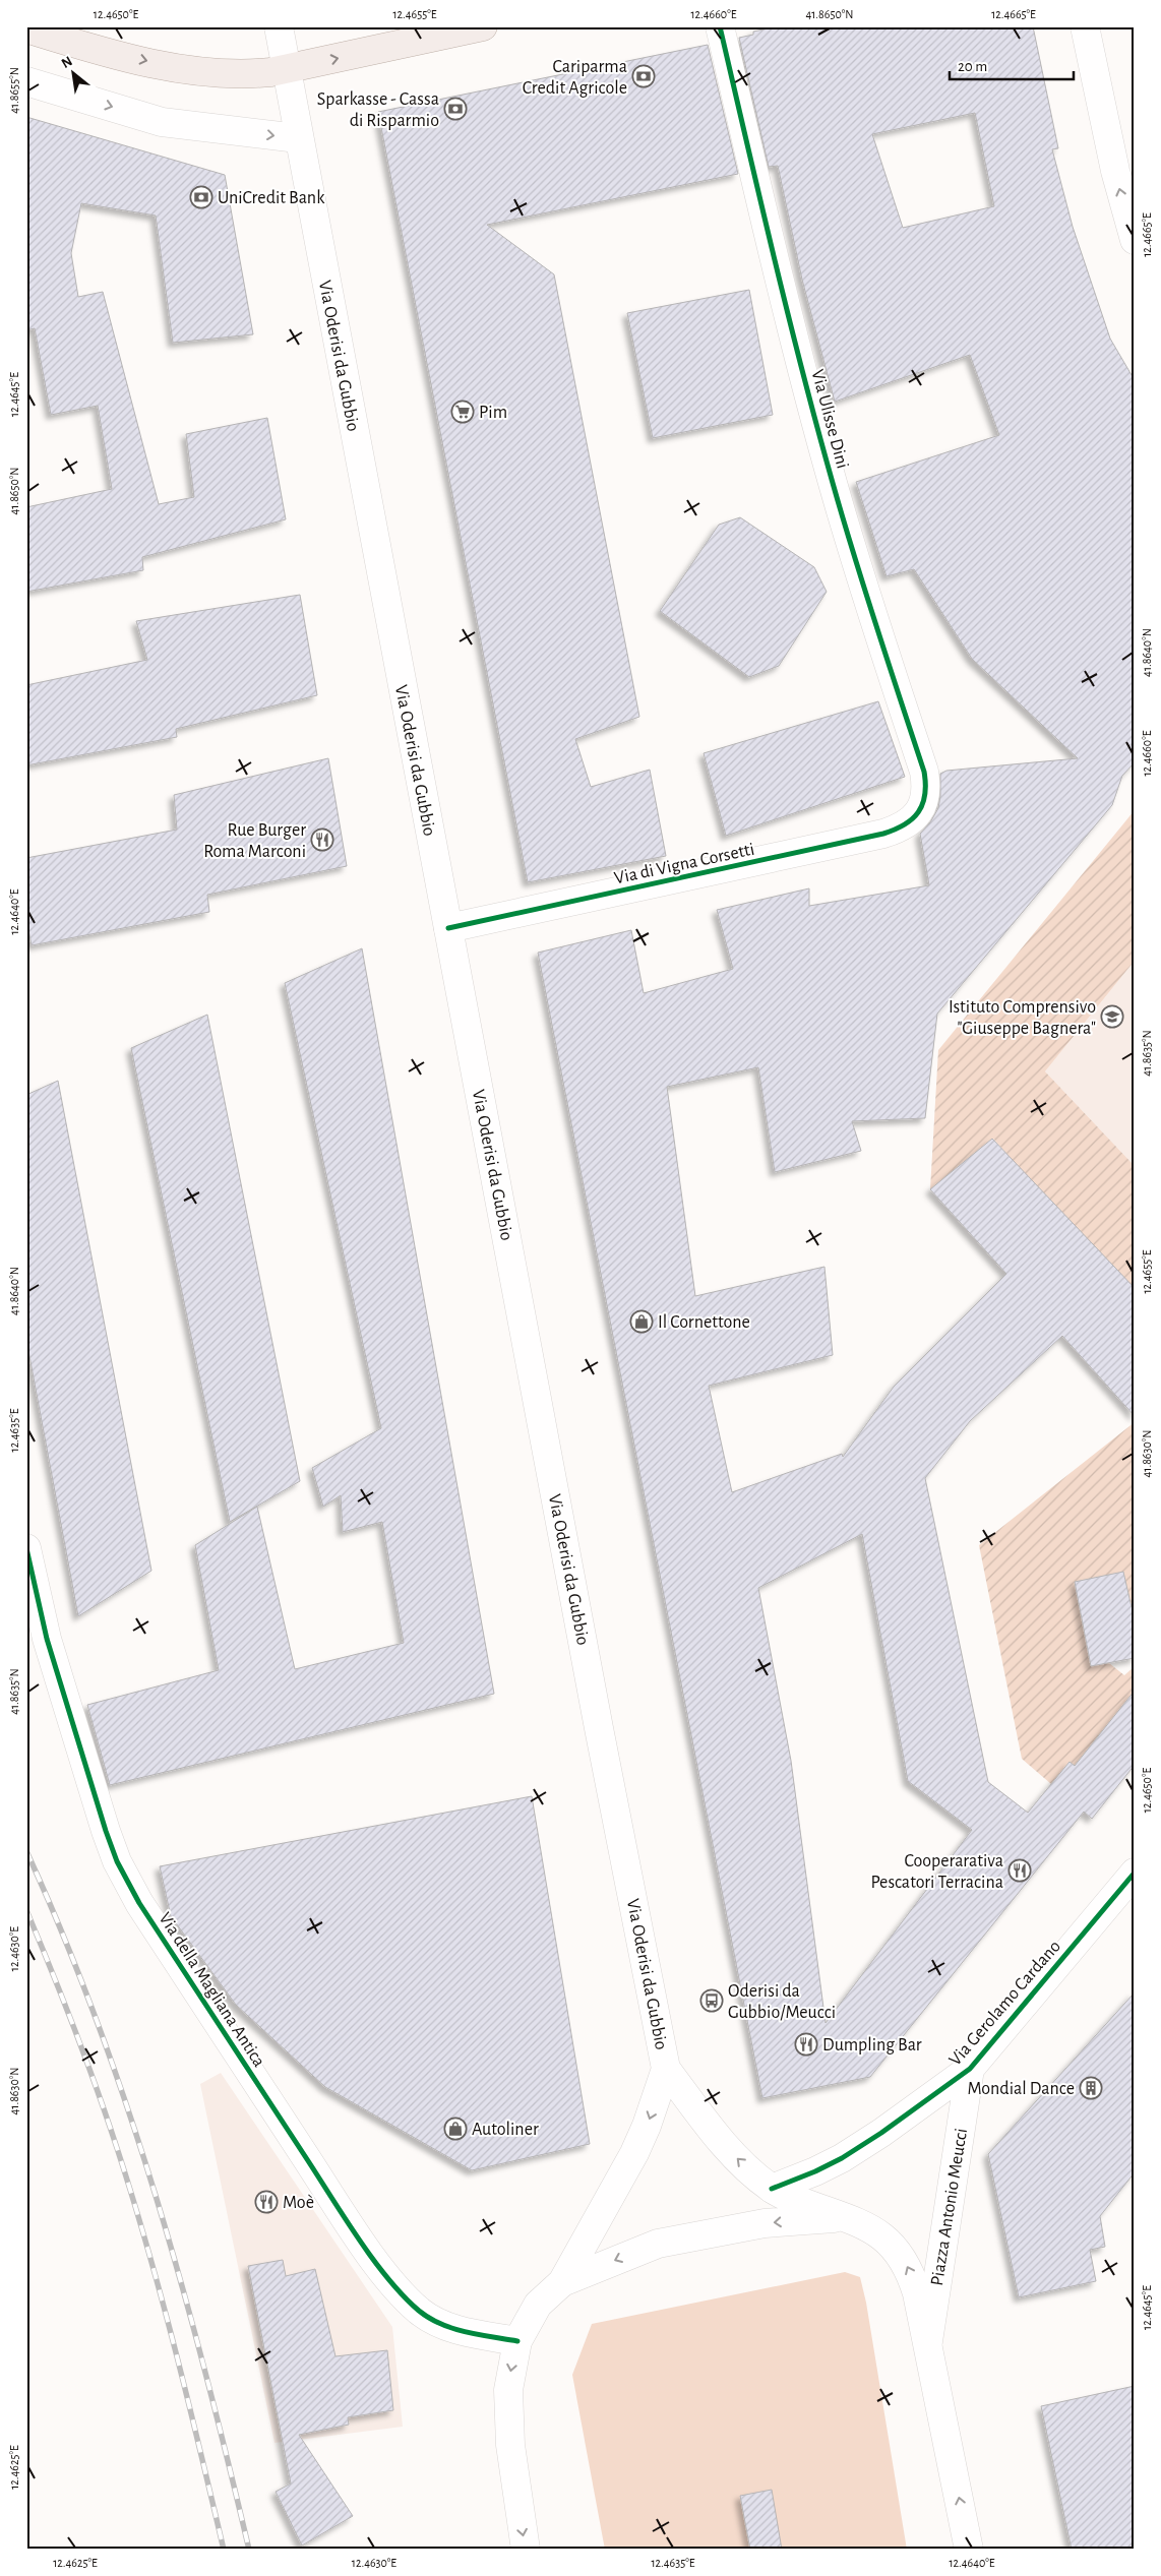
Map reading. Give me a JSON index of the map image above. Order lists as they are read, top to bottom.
{
  "streets": {
    "street": [
      "Via Oderisi da Gubbio",
      "Via Ulisse Dini",
      "Via di Vigna Corsetti",
      "Via della Magliana Antica",
      "Via Gerolamo Cardano",
      "Piazza Antonio Meucci"
    ]
  },
  "crossings": [
    ["Via Oderisi da Gubbio", "Via di Vigna Corsetti"],
    ["Via Oderisi da Gubbio", "Piazza Antonio Meucci"],
    ["Via Ulisse Dini", "Via di Vigna Corsetti"],
    ["Via della Magliana Antica", "Piazza Antonio Meucci"],
    ["Via Gerolamo Cardano", "Piazza Antonio Meucci"]
  ],
  "places": {
    "bank": ["Cariparma Credit Agricole", "Sparkasse - Cassa di Risparmio", "UniCredit Bank"],
    "supermarket": ["Pim"],
    "restaurant": [
      "Rue Burger Roma Marconi",
      "Cooperarativa Pescatori Terracina",
      "Dumpling Bar",
      "Moè"
    ],
    "school or university": ["Istituto Comprensivo \"Giuseppe Bagnera\""],
    "shop": ["Il Cornettone", "Autoliner"],
    "bus stop": ["Oderisi da Gubbio/Meucci"],
    "building": ["Mondial Dance"]
  },
  "scale_bar": "20 m",
  "north": "top left",
  "coordinates": [
    "12.4650°E",
    "12.4655°E",
    "12.4660°E",
    "41.8650°N",
    "12.4665°E",
    "41.8655°N",
    "12.4645°E",
    "41.8640°N",
    "12.4640°E",
    "41.8635°N",
    "12.4635°E",
    "41.8630°N",
    "12.4630°E",
    "12.4625°E"
  ]
}
